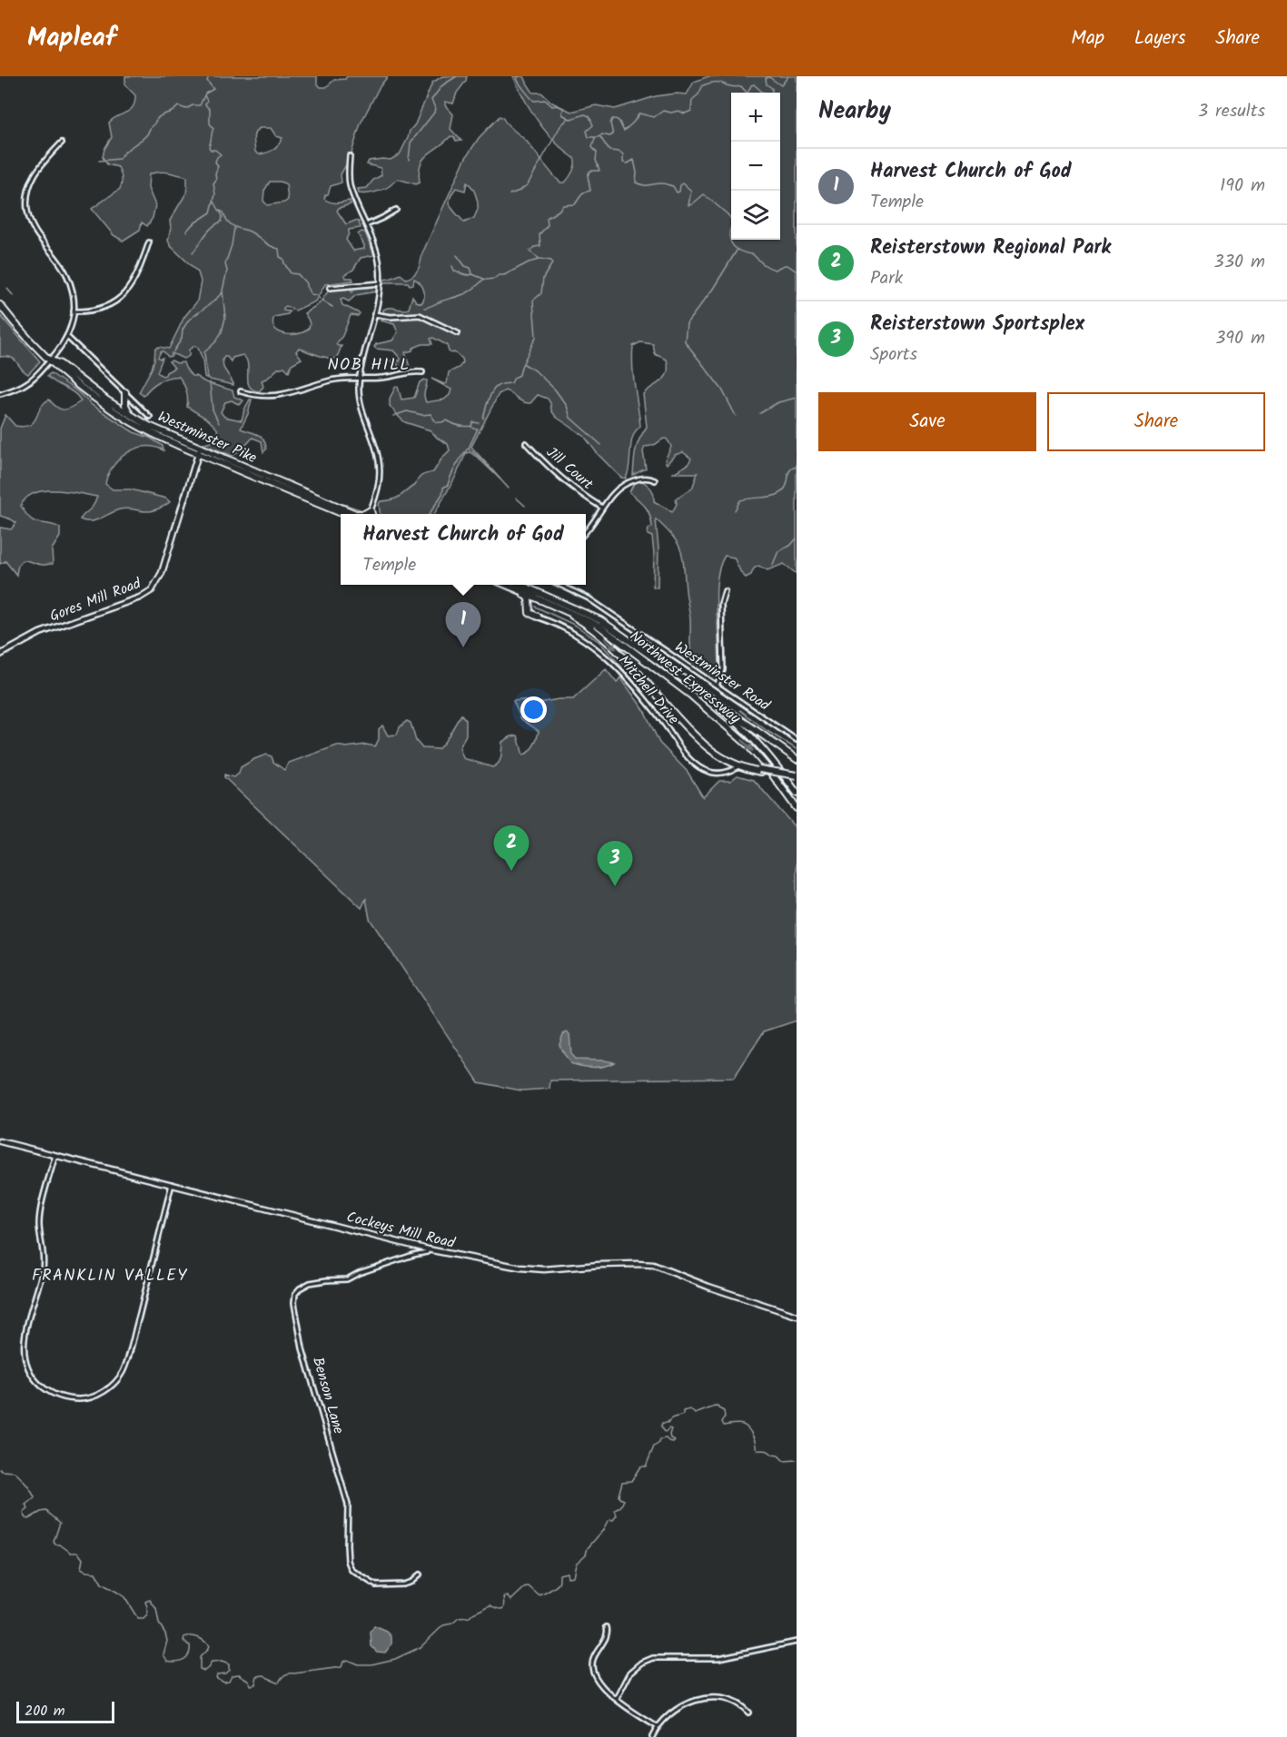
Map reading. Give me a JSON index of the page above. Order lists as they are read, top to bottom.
{
  "streets": {
    "highway": ["Westminster Pike", "Northwest Expressway"],
    "street": [
      "Jill Court",
      "Gores Mill Road",
      "Westminster Road",
      "Mitchell Drive",
      "Cockeys Mill Road",
      "Benson Lane"
    ]
  },
  "crossings": [
    ["Westminster Pike", "Gores Mill Road"],
    ["Cockeys Mill Road", "Benson Lane"]
  ],
  "districts": ["NOB HILL", "FRANKLIN VALLEY"],
  "scale_bar": "200 m",
  "page": {
    "header": "Mapleaf",
    "nav": ["Map", "Layers", "Share"],
    "heading": ["Nearby", "3 results"],
    "map_buttons": ["+", "−"],
    "list": [
      {
        "mark": "1",
        "name": "Harvest Church of God",
        "note": "Temple",
        "value": "190 m"
      },
      {
        "mark": "2",
        "name": "Reisterstown Regional Park",
        "note": "Park",
        "value": "330 m"
      },
      {
        "mark": "3",
        "name": "Reisterstown Sportsplex",
        "note": "Sports",
        "value": "390 m"
      }
    ],
    "buttons": ["Save", "Share"],
    "popup": ["Harvest Church of God", "Temple"],
    "pins": ["1", "2", "3"],
    "scale": "200 m"
  }
}
